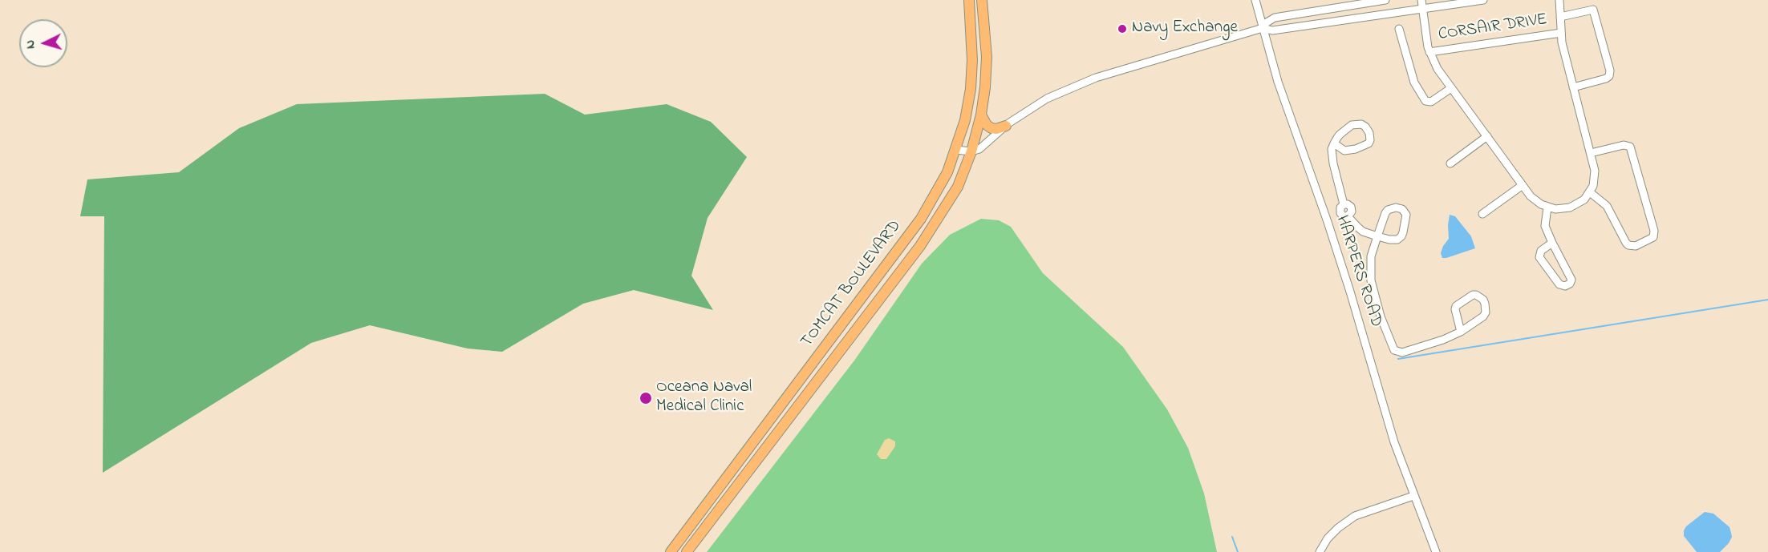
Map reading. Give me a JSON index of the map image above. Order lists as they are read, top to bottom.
{
  "streets": {
    "main road": ["TOMCAT BOULEVARD"],
    "street": ["CORSAIR DRIVE", "HARPERS ROAD"]
  },
  "places": ["Navy Exchange", "Oceana Naval Medical Clinic"],
  "north": "left"
}
